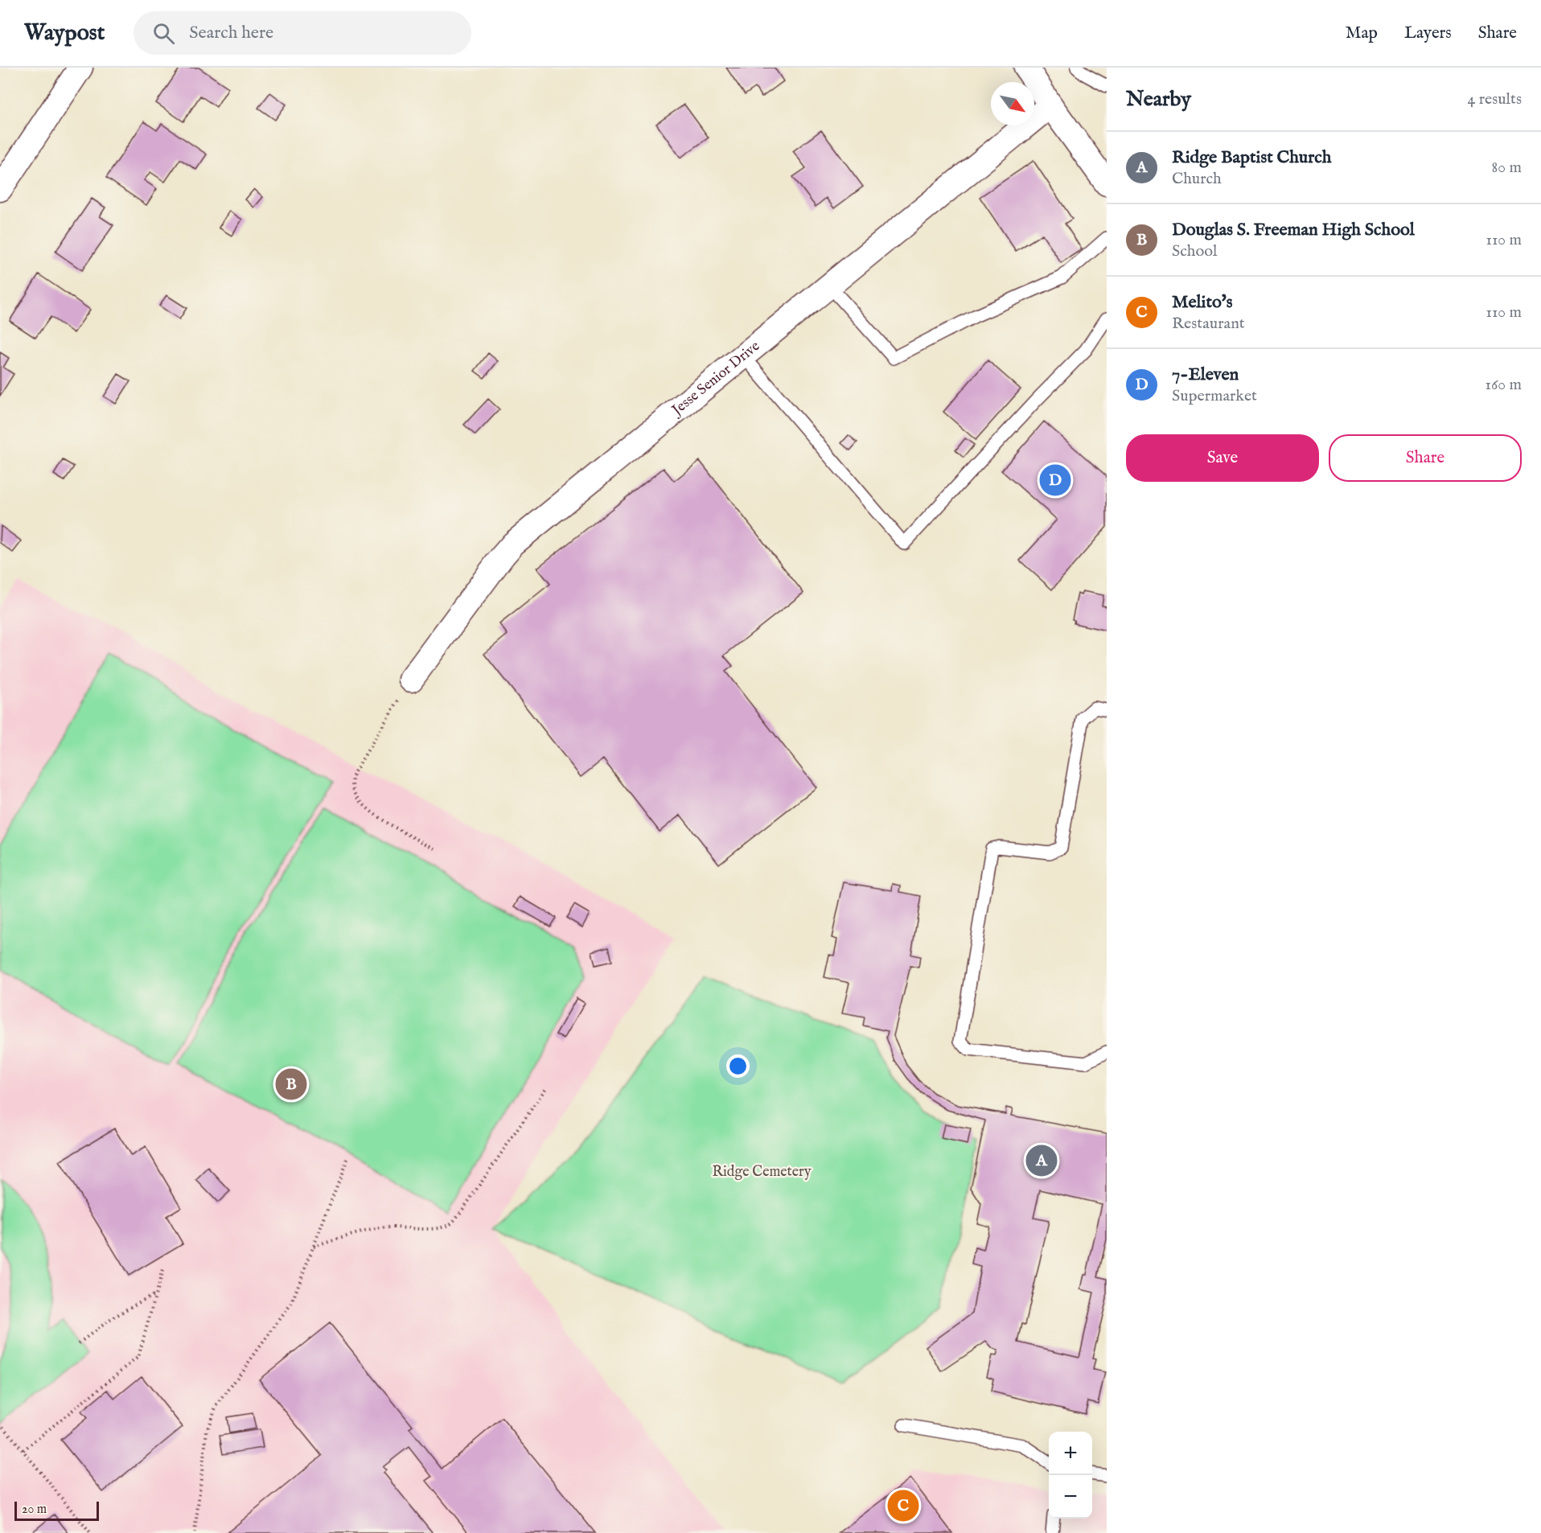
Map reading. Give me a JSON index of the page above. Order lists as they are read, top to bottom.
{
  "streets": {
    "street": ["Jesse Senior Drive"]
  },
  "parks": ["Ridge Cemetery"],
  "scale_bar": "20 m",
  "north": "bottom right",
  "page": {
    "header": "Waypost",
    "search": "Search here",
    "nav": ["Map", "Layers", "Share"],
    "heading": ["Nearby", "4 results"],
    "list": [
      {
        "mark": "A",
        "name": "Ridge Baptist Church",
        "note": "Church",
        "value": "80 m"
      },
      {
        "mark": "B",
        "name": "Douglas S. Freeman High School",
        "note": "School",
        "value": "110 m"
      },
      {
        "mark": "C",
        "name": "Melito's",
        "note": "Restaurant",
        "value": "110 m"
      },
      {
        "mark": "D",
        "name": "7-Eleven",
        "note": "Supermarket",
        "value": "160 m"
      }
    ],
    "buttons": ["Save", "Share"],
    "pins": [
      "D",
      "B",
      "A",
      "C"
    ],
    "map_buttons": ["+", "−"],
    "scale": "20 m"
  }
}
